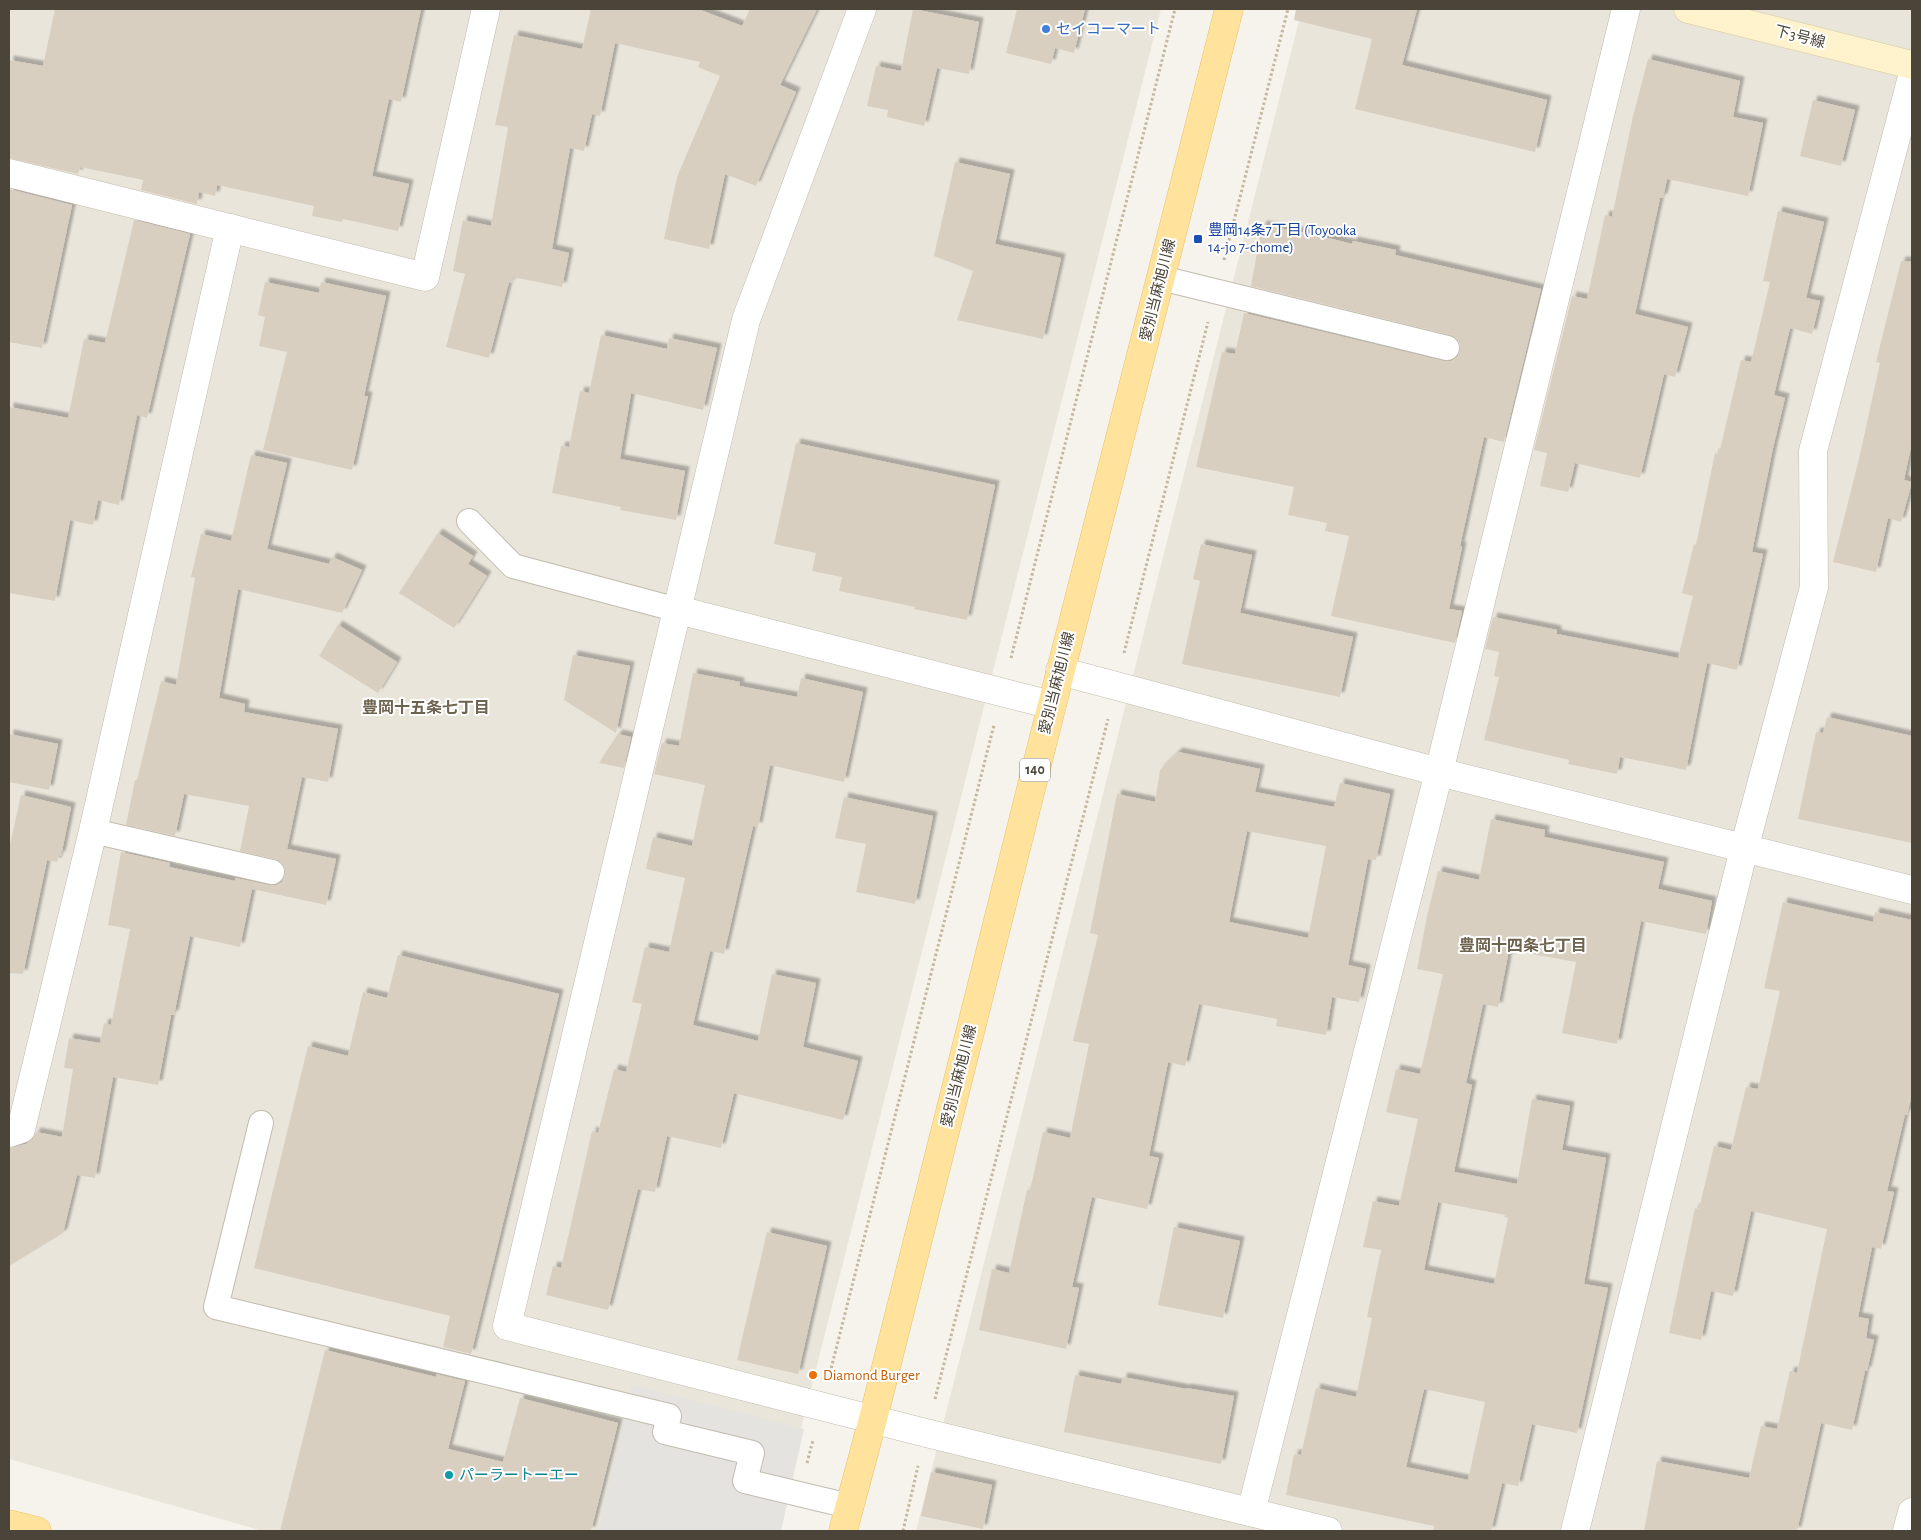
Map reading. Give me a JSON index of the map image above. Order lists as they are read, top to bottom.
{
  "streets": {
    "main road": ["愛別当麻旭川線", "140"],
    "street": ["下3号線"]
  },
  "districts": ["豊岡十五条七丁目", "豊岡十四条七丁目"],
  "places": {
    "other": ["セイコーマート", "Diamond Burger", "パーラートーエー"],
    "transit": ["豊岡14条7丁目 (Toyooka 14-jo 7-chome)"]
  }
}
